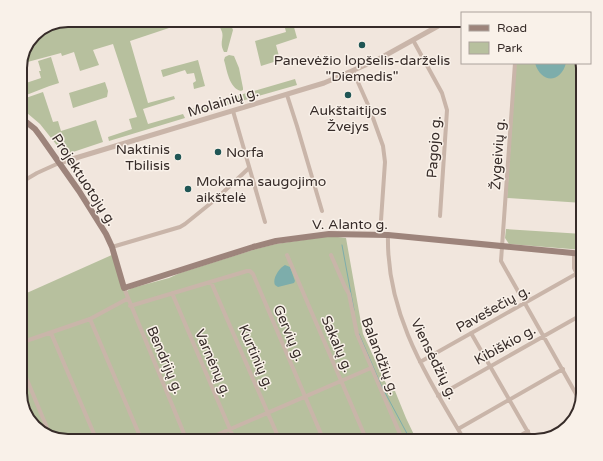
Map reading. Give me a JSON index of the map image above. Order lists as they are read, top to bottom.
{
  "streets": {
    "main road": ["Projektuotojų g.", "V. Alanto g."],
    "street": [
      "Molainių g.",
      "Pagojo g.",
      "Žygeivių g.",
      "Pavešečių g.",
      "Gervių g.",
      "Sakalų g.",
      "Kibiškio g.",
      "Balandžių g.",
      "Kurtinių g.",
      "Viensėdžių g.",
      "Bendrijų g.",
      "Varnėnų g."
    ]
  },
  "crossings": [
    ["Molainių g.", "Pagojo g."],
    ["Molainių g.", "Projektuotojų g."],
    ["Žygeivių g.", "V. Alanto g."],
    ["Žygeivių g.", "Pavešečių g."],
    ["Žygeivių g.", "Kibiškio g."],
    ["Projektuotojų g.", "V. Alanto g."],
    ["Projektuotojų g.", "Bendrijų g."],
    ["V. Alanto g.", "Viensėdžių g."],
    ["V. Alanto g.", "Bendrijų g."],
    ["Pavešečių g.", "Viensėdžių g."],
    ["Gervių g.", "Kurtinių g."],
    ["Gervių g.", "Bendrijų g."],
    ["Gervių g.", "Varnėnų g."],
    ["Kibiškio g.", "Viensėdžių g."]
  ],
  "places": [
    "Panevėžio lopšelis-darželis \"Diemedis\"",
    "Aukštaitijos Žvejys",
    "Norfa",
    "Naktinis Tbilisis",
    "Mokama saugojimo aikštelė"
  ],
  "legend": ["Road", "Park"]
}
